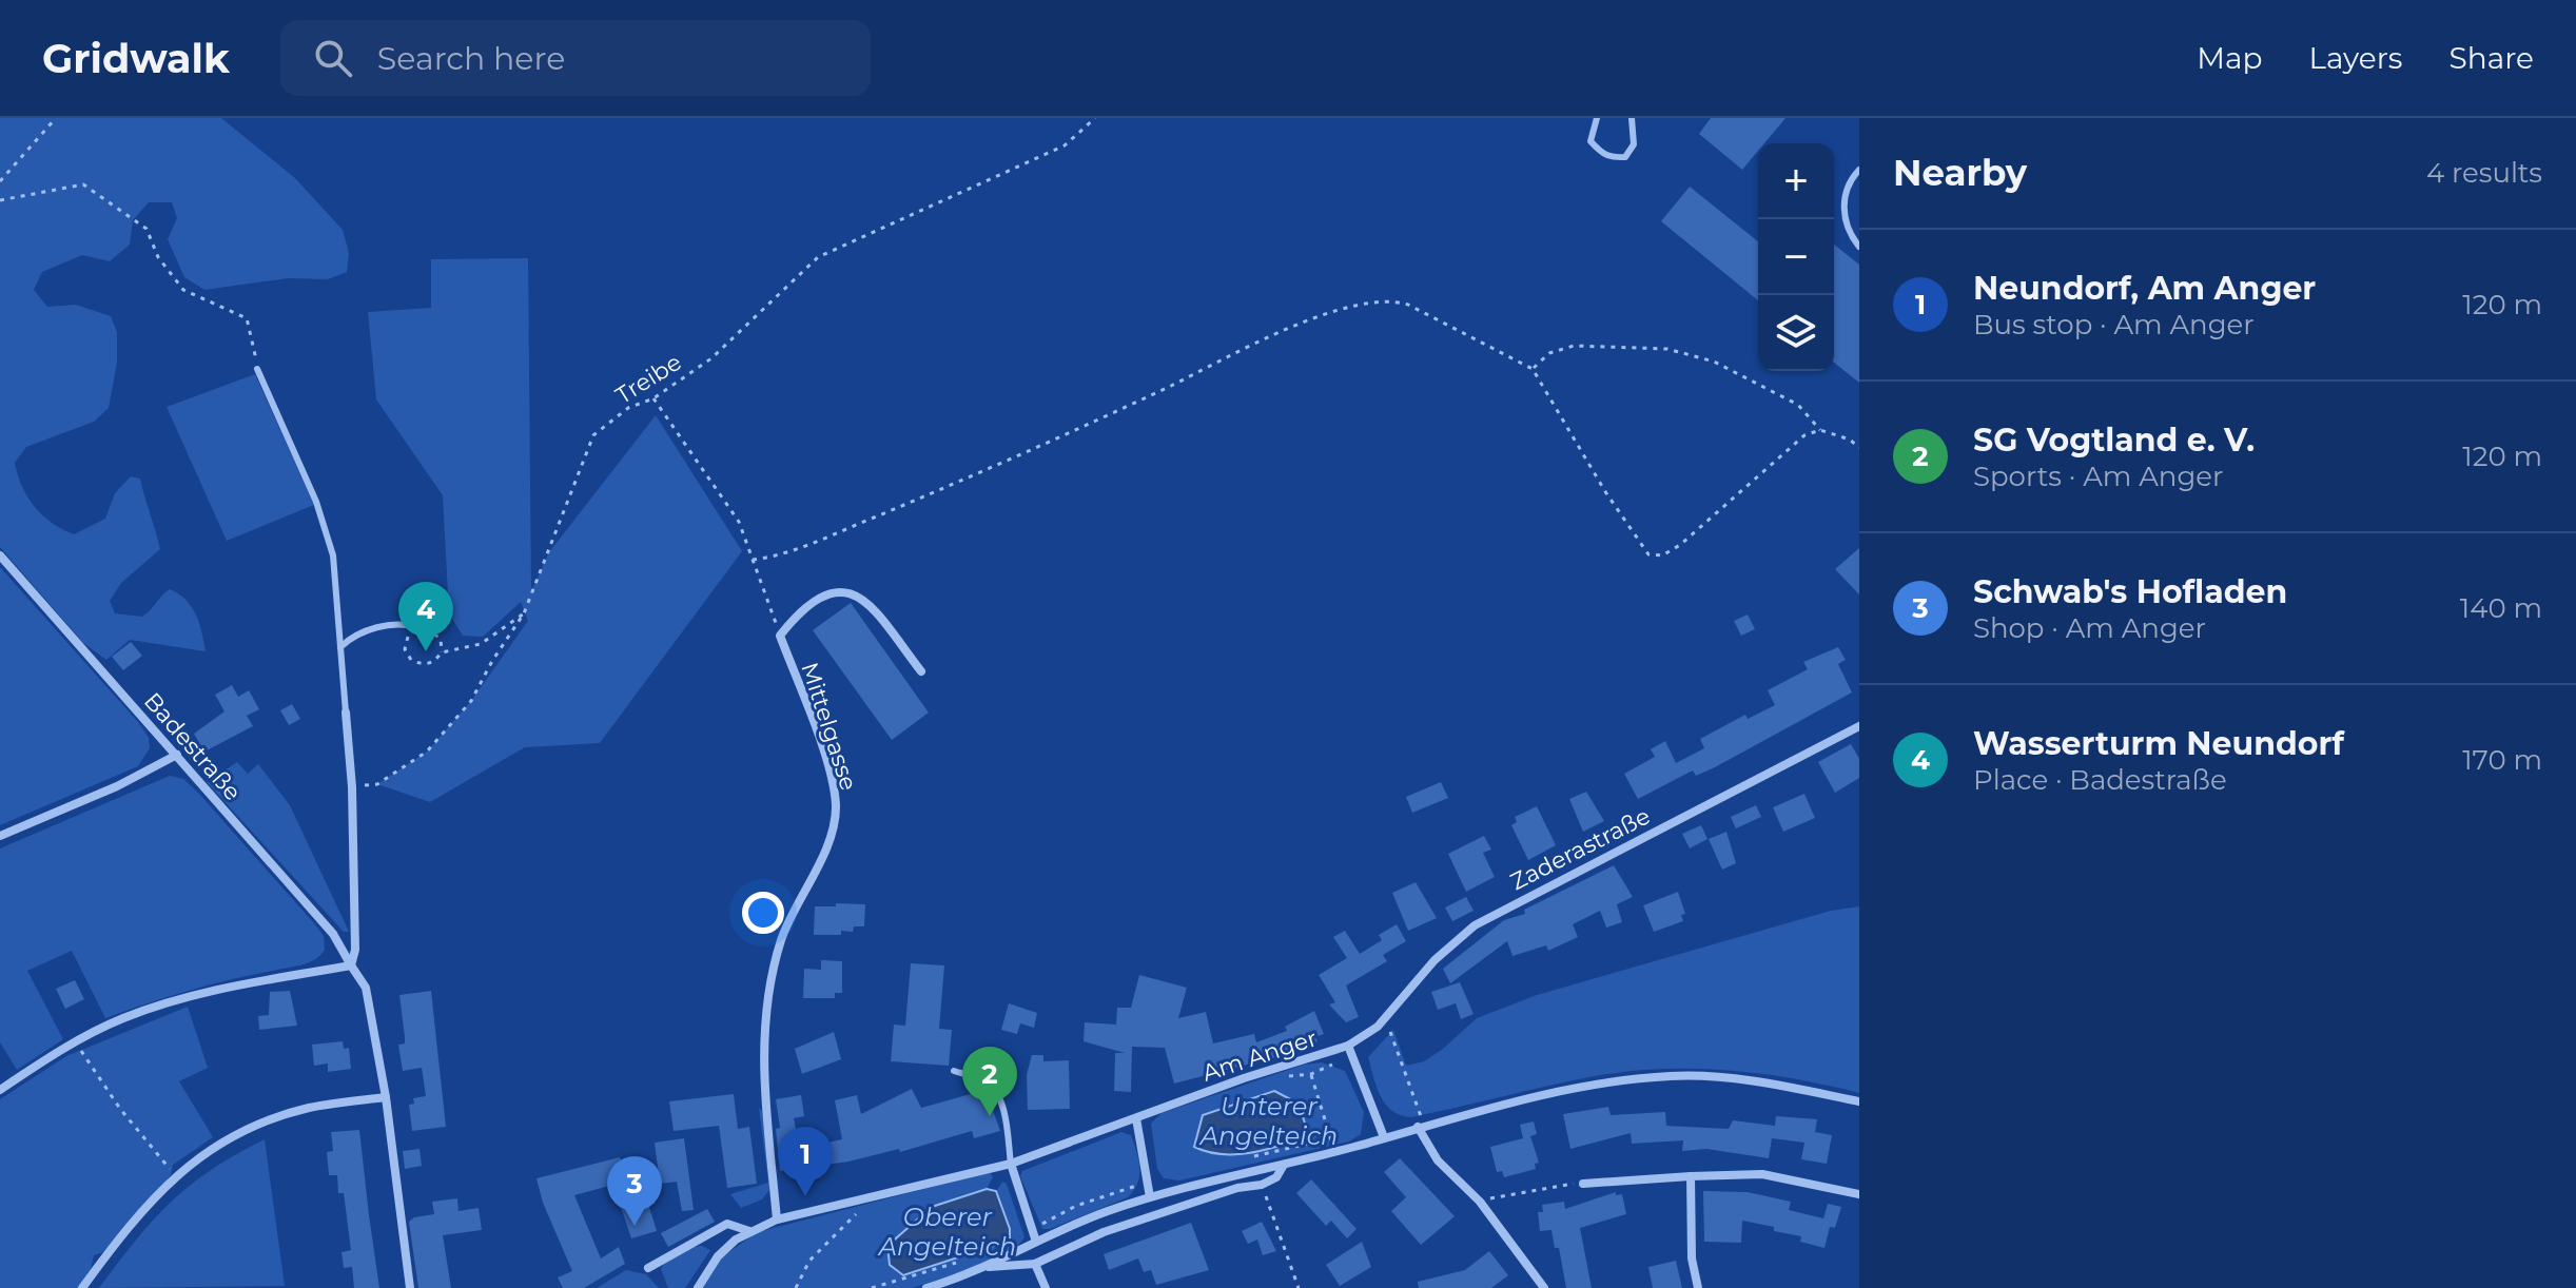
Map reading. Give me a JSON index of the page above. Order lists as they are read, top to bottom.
{
  "streets": {
    "street": [
      "Mittelgasse",
      "Badestraße",
      "Zaderastraße",
      "Am Anger"
    ],
    "path": ["Treibe"]
  },
  "crossings": [
    ["Mittelgasse", "Am Anger"],
    ["Zaderastraße", "Am Anger"]
  ],
  "water": ["Unterer Angelteich", "Oberer Angelteich"],
  "page": {
    "header": "Gridwalk",
    "search": "Search here",
    "nav": ["Map", "Layers", "Share"],
    "heading": ["Nearby", "4 results"],
    "map_buttons": ["+", "−"],
    "list": [
      {
        "mark": "1",
        "name": "Neundorf, Am Anger",
        "note": "Bus stop · Am Anger",
        "value": "120 m"
      },
      {
        "mark": "2",
        "name": "SG Vogtland e. V.",
        "note": "Sports · Am Anger",
        "value": "120 m"
      },
      {
        "mark": "3",
        "name": "Schwab's Hofladen",
        "note": "Shop · Am Anger",
        "value": "140 m"
      },
      {
        "mark": "4",
        "name": "Wasserturm Neundorf",
        "note": "Place · Badestraße",
        "value": "170 m"
      }
    ],
    "pins": [
      "4",
      "2",
      "1",
      "3"
    ]
  }
}
